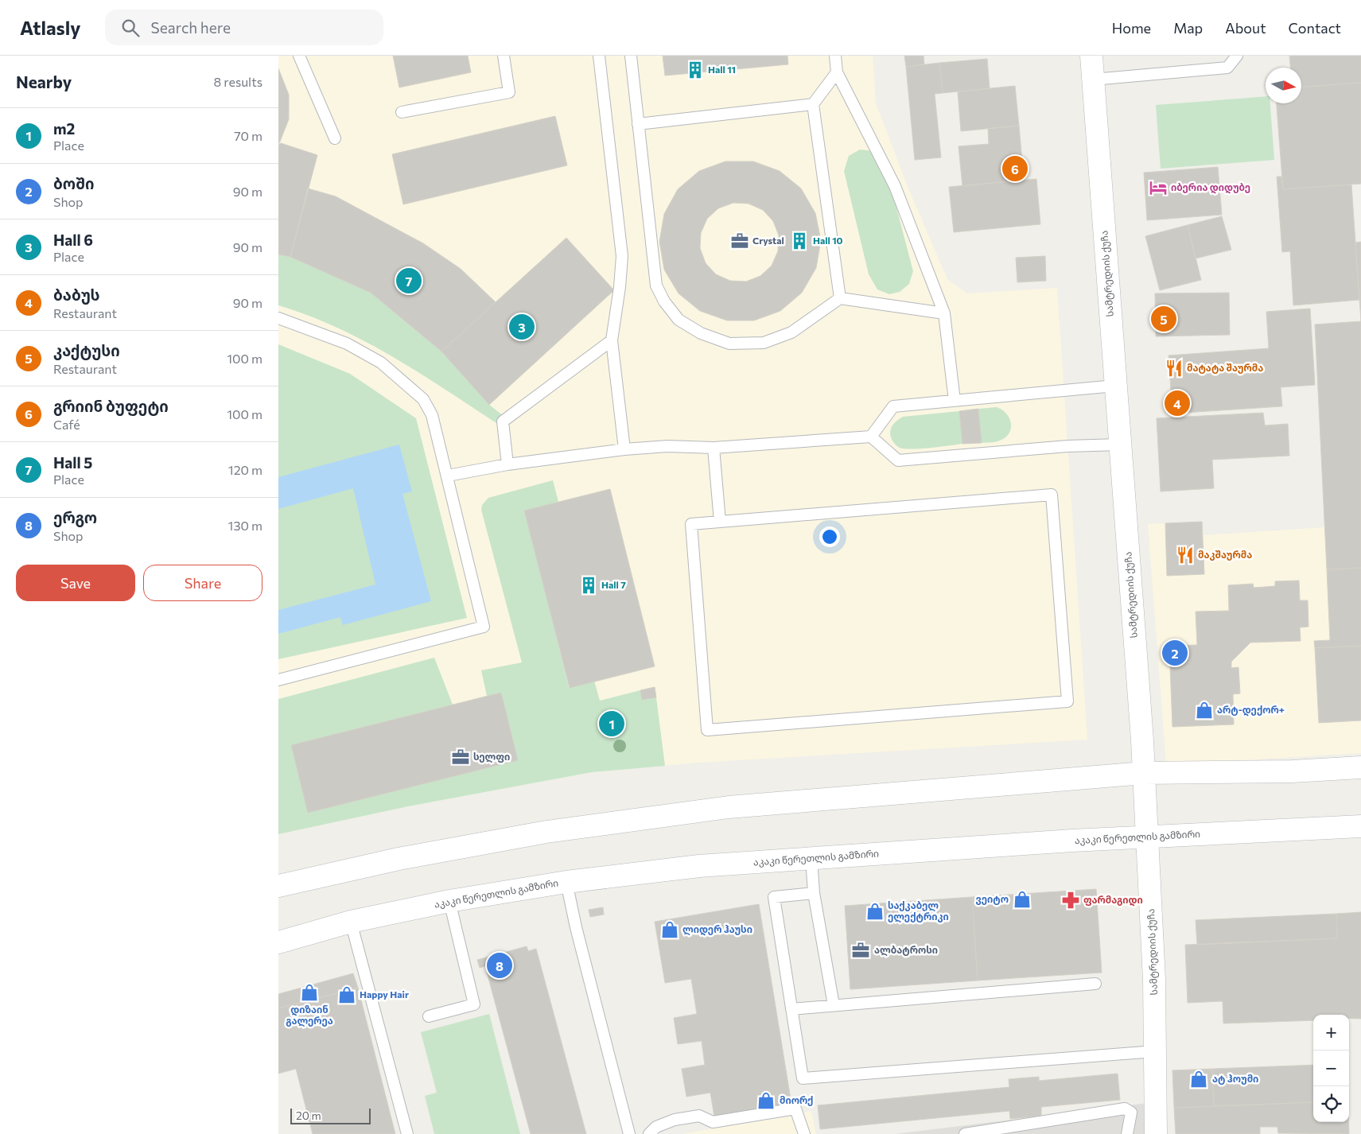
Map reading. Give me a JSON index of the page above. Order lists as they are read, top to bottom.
{
  "streets": {
    "main road": ["სამტრედიის ქუჩა", "აკაკი წერეთლის გამზირი"]
  },
  "crossings": [
    ["სამტრედიის ქუჩა", "აკაკი წერეთლის გამზირი"]
  ],
  "places": {
    "building": ["Hall 11", "Hall 10", "Hall 7"],
    "hotel": ["იბერია დიდუბე"],
    "office": ["Crystal", "სელფი", "ალბატროსი"],
    "restaurant": ["მატატა შაურმა", "მაკშაურმა"],
    "shop": [
      "არტ-დექორ+",
      "ვეიტო",
      "საქკაბელ ელექტრიკი",
      "ლიდერ ჰაუსი",
      "დიზაინ გალერეა",
      "Happy Hair",
      "ატ ჰოუმი",
      "მიორქ"
    ],
    "pharmacy": ["ფარმაგიდი"]
  },
  "scale_bar": "20 m",
  "north": "right",
  "page": {
    "header": "Atlasly",
    "search": "Search here",
    "nav": [
      "Home",
      "Map",
      "About",
      "Contact"
    ],
    "heading": ["Nearby", "8 results"],
    "list": [
      {
        "mark": "1",
        "name": "m2",
        "note": "Place",
        "value": "70 m"
      },
      {
        "mark": "2",
        "name": "ბოში",
        "note": "Shop",
        "value": "90 m"
      },
      {
        "mark": "3",
        "name": "Hall 6",
        "note": "Place",
        "value": "90 m"
      },
      {
        "mark": "4",
        "name": "ბაბუს",
        "note": "Restaurant",
        "value": "90 m"
      },
      {
        "mark": "5",
        "name": "კაქტუსი",
        "note": "Restaurant",
        "value": "100 m"
      },
      {
        "mark": "6",
        "name": "გრიინ ბუფეტი",
        "note": "Café",
        "value": "100 m"
      },
      {
        "mark": "7",
        "name": "Hall 5",
        "note": "Place",
        "value": "120 m"
      },
      {
        "mark": "8",
        "name": "ერგო",
        "note": "Shop",
        "value": "130 m"
      }
    ],
    "pins": [
      "6",
      "7",
      "5",
      "3",
      "4",
      "2",
      "1",
      "8"
    ],
    "buttons": ["Save", "Share"],
    "map_buttons": ["+", "−"],
    "scale": "20 m"
  }
}
